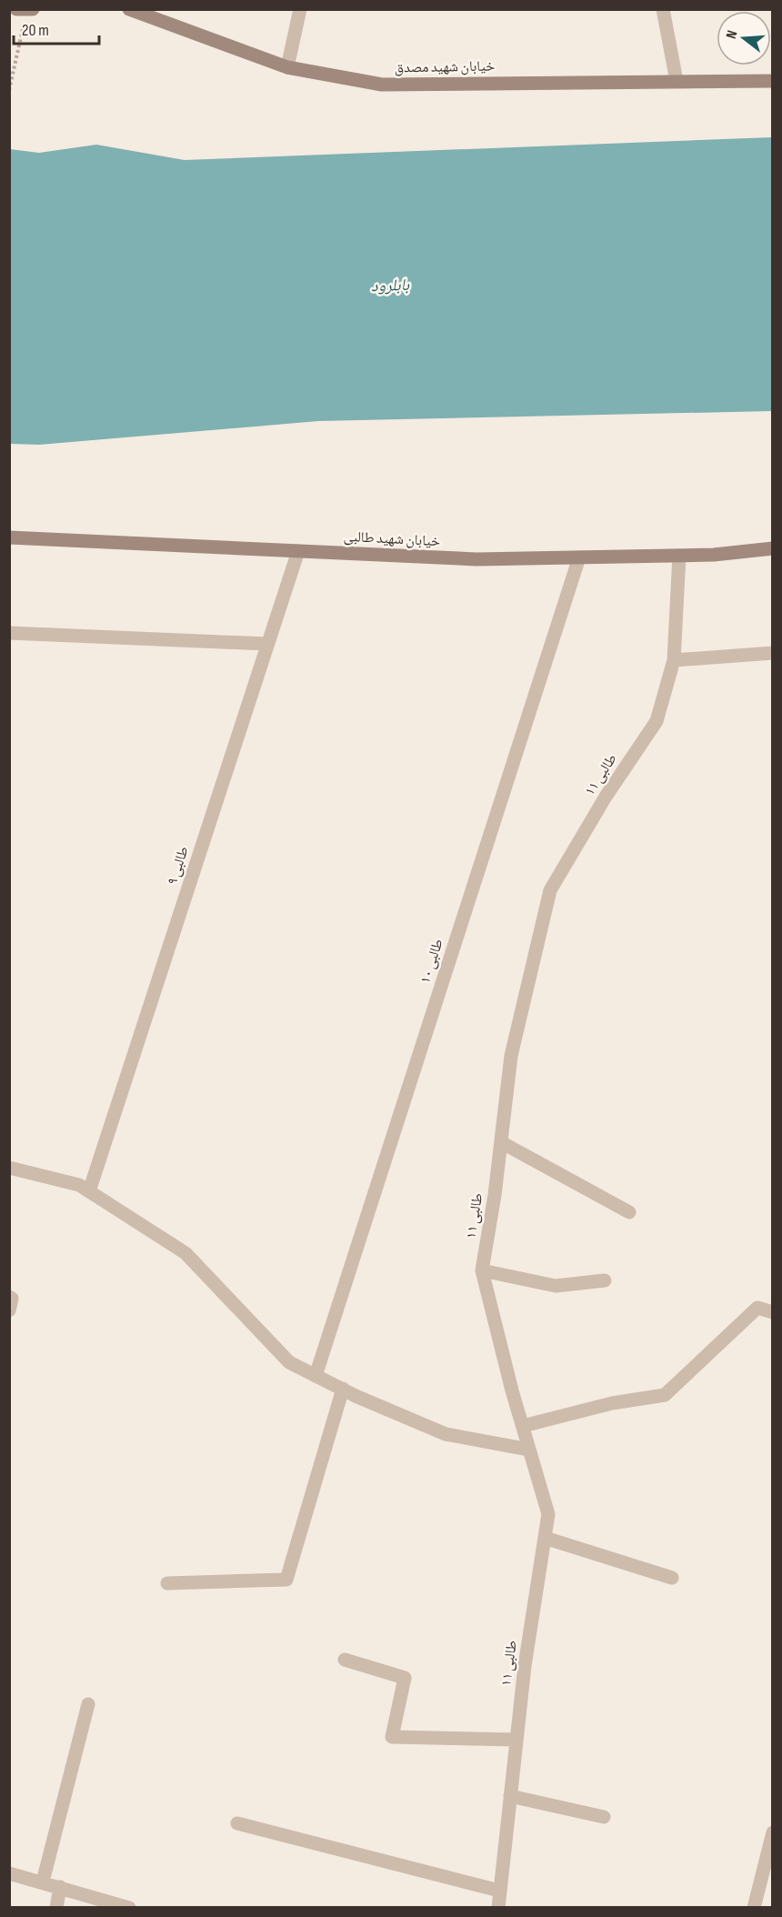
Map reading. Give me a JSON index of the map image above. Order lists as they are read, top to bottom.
{
  "streets": {
    "street": [
      "خیابان شهید مصدق",
      "خیابان شهید طالبی",
      "طالبی ۱۱",
      "طالبی ۹",
      "طالبی ۱۰"
    ]
  },
  "crossings": [
    ["خیابان شهید طالبی", "طالبی ۱۱"],
    ["خیابان شهید طالبی", "طالبی ۹"],
    ["خیابان شهید طالبی", "طالبی ۱۰"]
  ],
  "water": ["بابلرود"],
  "scale_bar": "20 m",
  "north": "left"
}
